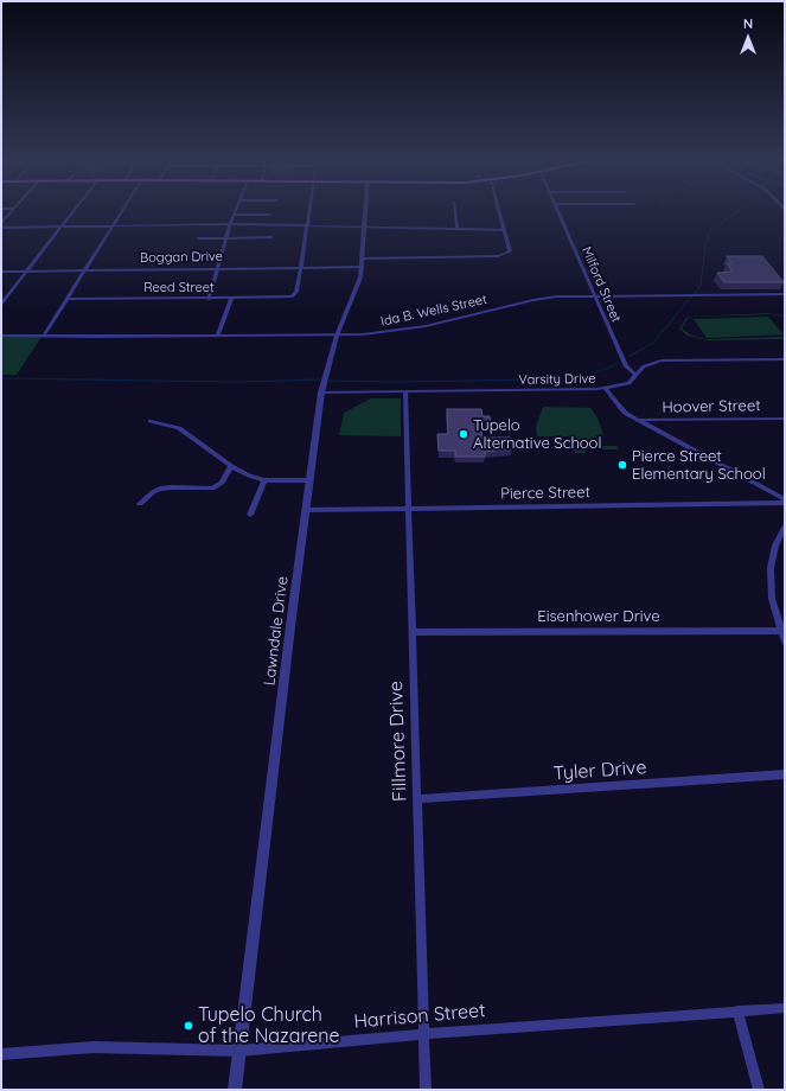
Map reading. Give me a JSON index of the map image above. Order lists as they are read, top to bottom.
{
  "streets": {
    "street": [
      "Boggan Drive",
      "Milford Street",
      "Reed Street",
      "Ida B. Wells Street",
      "Varsity Drive",
      "Hoover Street",
      "Pierce Street",
      "Eisenhower Drive",
      "Lawndale Drive",
      "Fillmore Drive",
      "Tyler Drive",
      "Harrison Street"
    ]
  },
  "crossings": [
    ["Boggan Drive", "Reed Street"],
    ["Boggan Drive", "Lawndale Drive"],
    ["Milford Street", "Ida B. Wells Street"],
    ["Milford Street", "Varsity Drive"],
    ["Ida B. Wells Street", "Lawndale Drive"],
    ["Varsity Drive", "Lawndale Drive"],
    ["Varsity Drive", "Fillmore Drive"],
    ["Pierce Street", "Lawndale Drive"],
    ["Pierce Street", "Fillmore Drive"],
    ["Eisenhower Drive", "Fillmore Drive"],
    ["Lawndale Drive", "Harrison Street"],
    ["Fillmore Drive", "Tyler Drive"],
    ["Fillmore Drive", "Harrison Street"]
  ],
  "places": ["Tupelo Alternative School", "Pierce Street Elementary School", "Tupelo Church of the Nazarene"],
  "north": "top"
}
